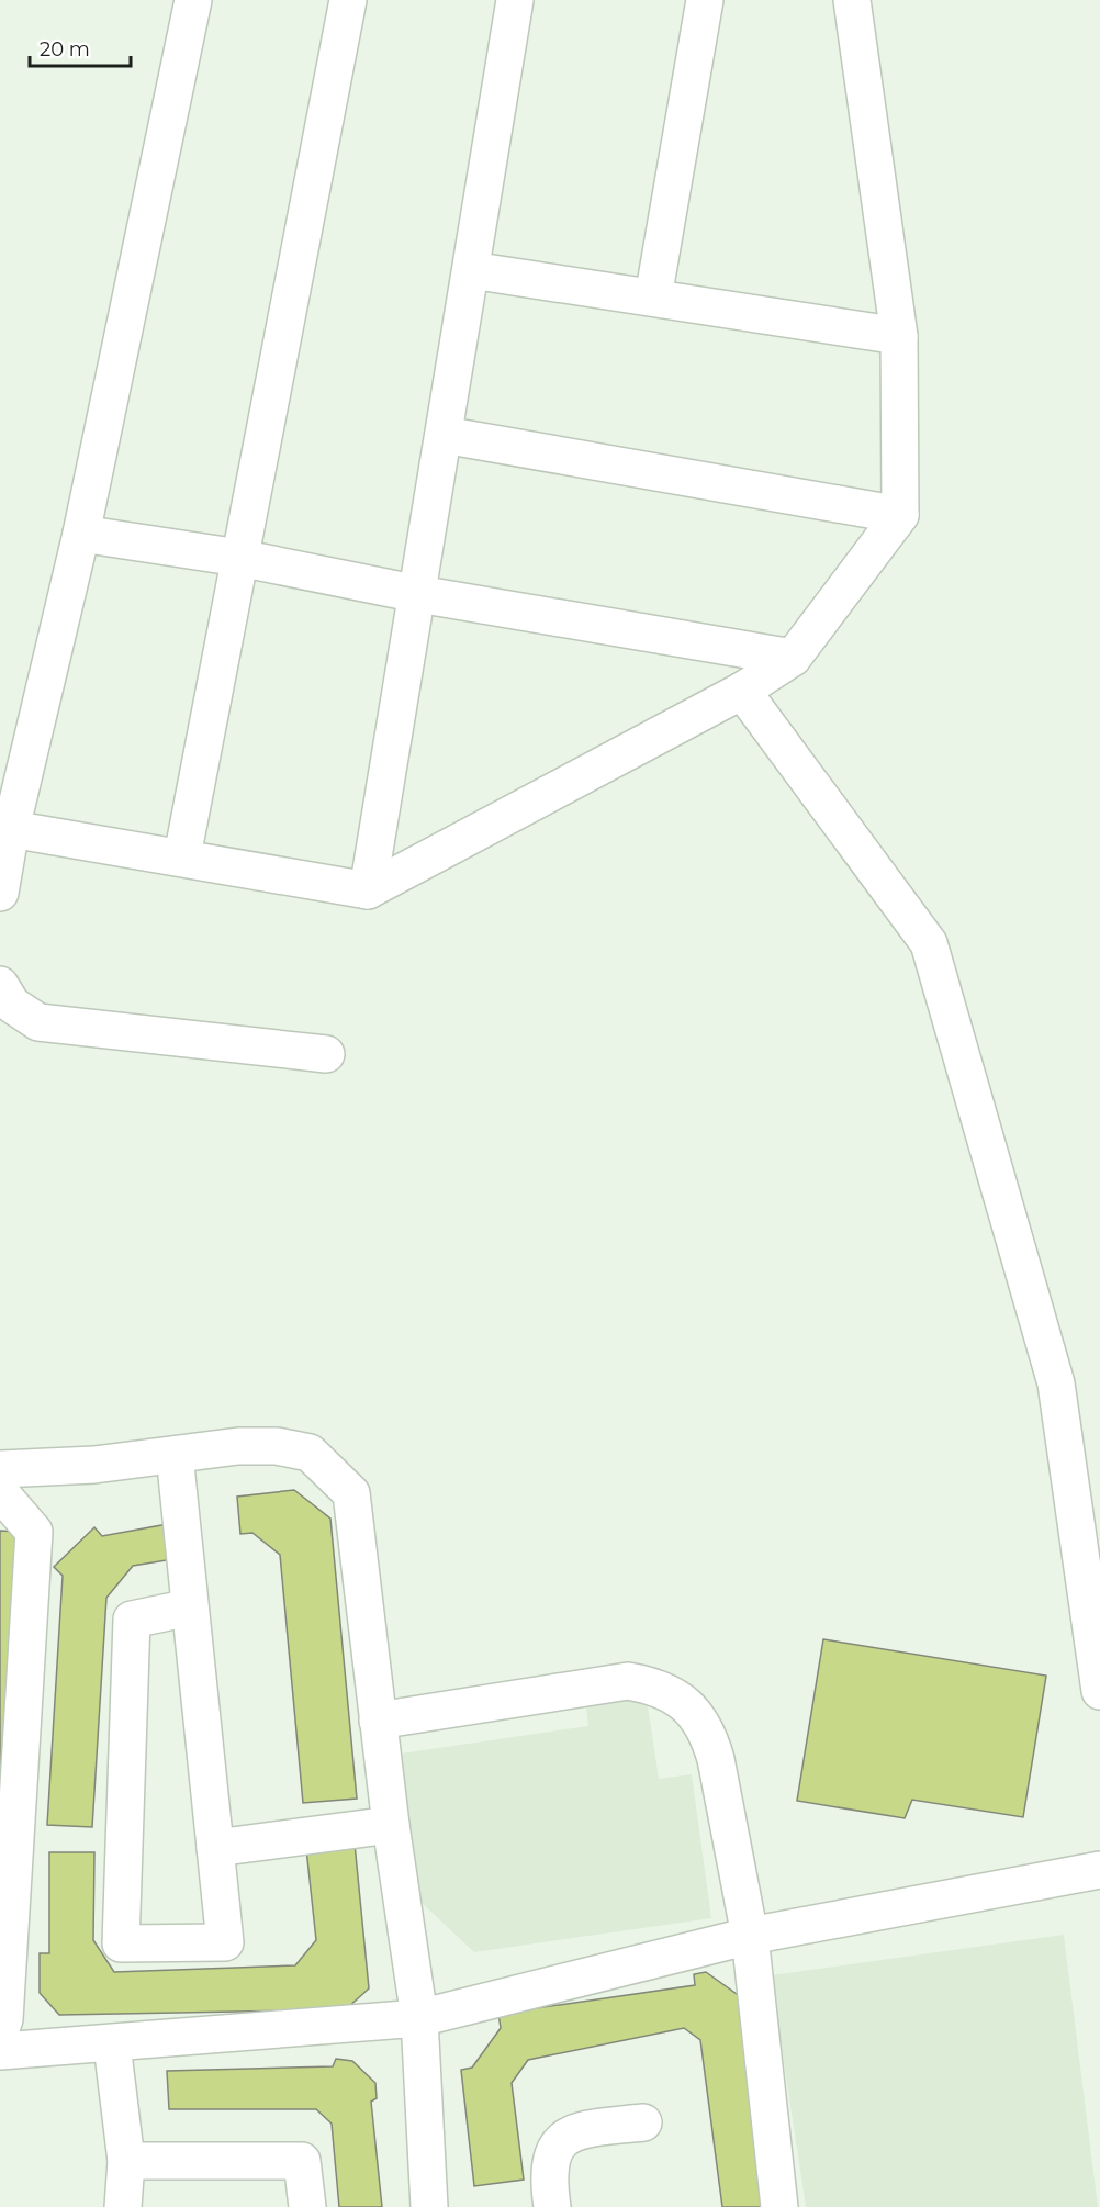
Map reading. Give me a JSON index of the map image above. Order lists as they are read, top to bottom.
{
  "scale_bar": "20 m"
}
